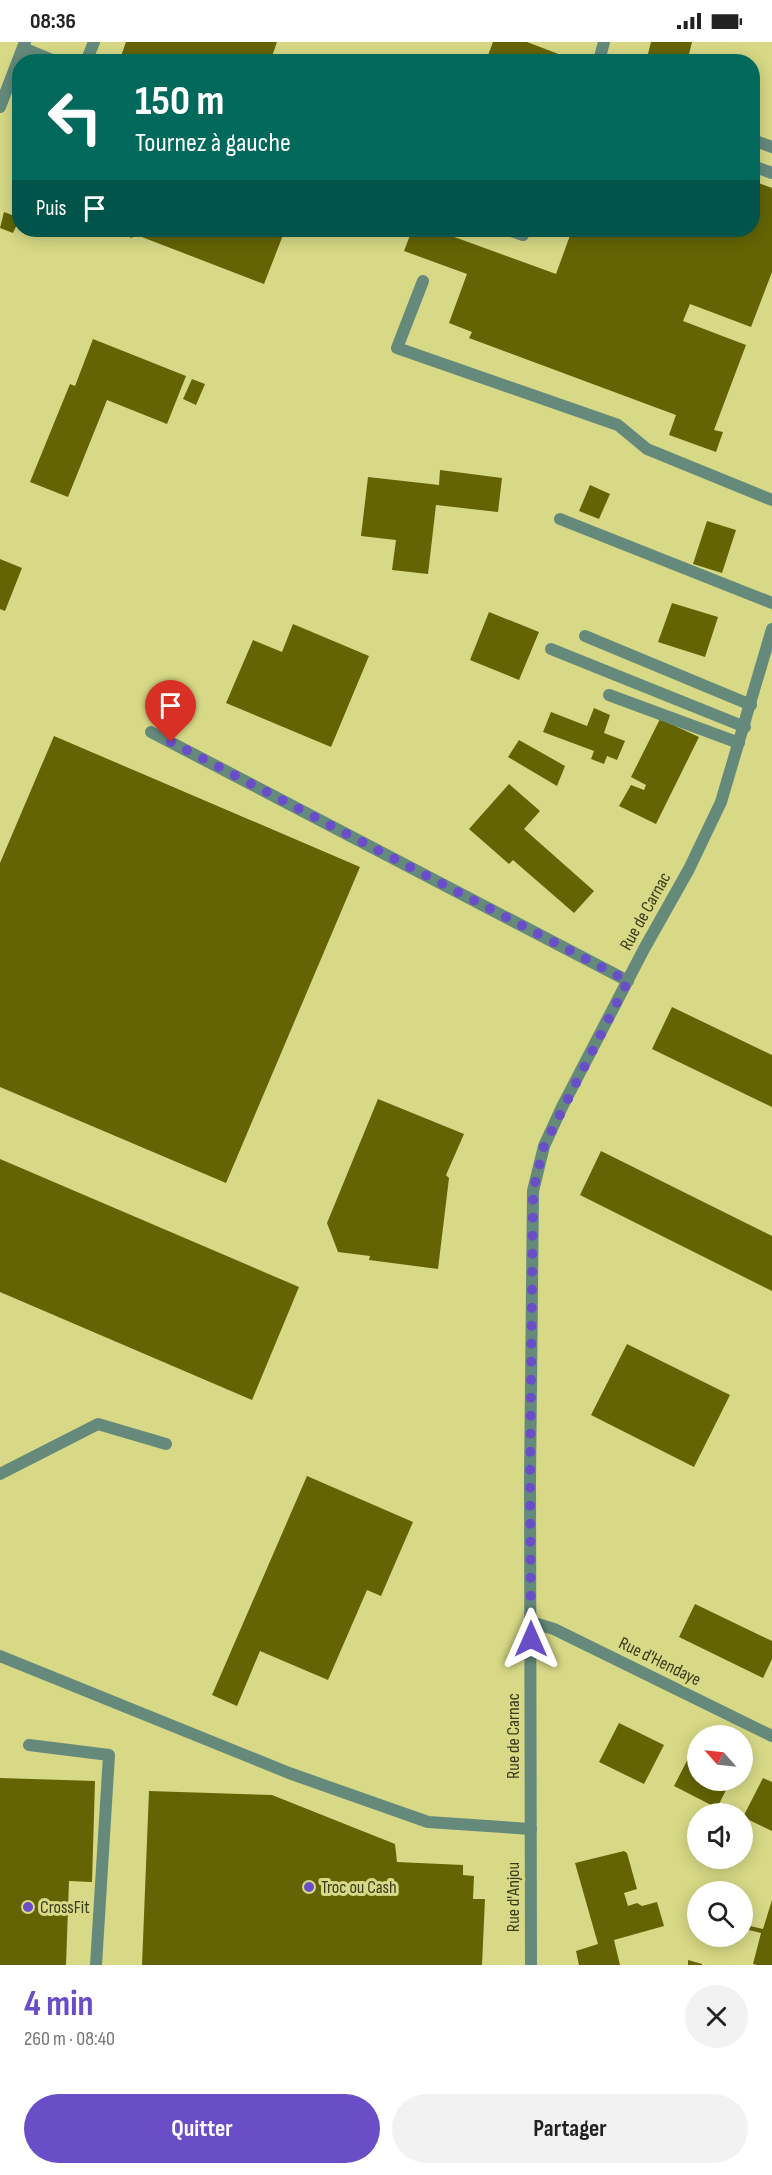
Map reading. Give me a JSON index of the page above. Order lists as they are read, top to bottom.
{
  "streets": {
    "street": ["Rue de Carnac", "Rue d'Hendaye", "Rue d'Anjou"]
  },
  "crossings": [
    ["Rue de Carnac", "Rue d'Hendaye"],
    ["Rue de Carnac", "Rue d'Anjou"]
  ],
  "places": ["Troc ou Cash", "CrossFit"],
  "north": "top left",
  "page": {
    "status": "08:36",
    "turn": ["150 m", "Tournez à gauche"],
    "then": "Puis",
    "heading": ["4 min", "260 m · 08:40"],
    "buttons": ["Quitter", "Partager"]
  }
}
